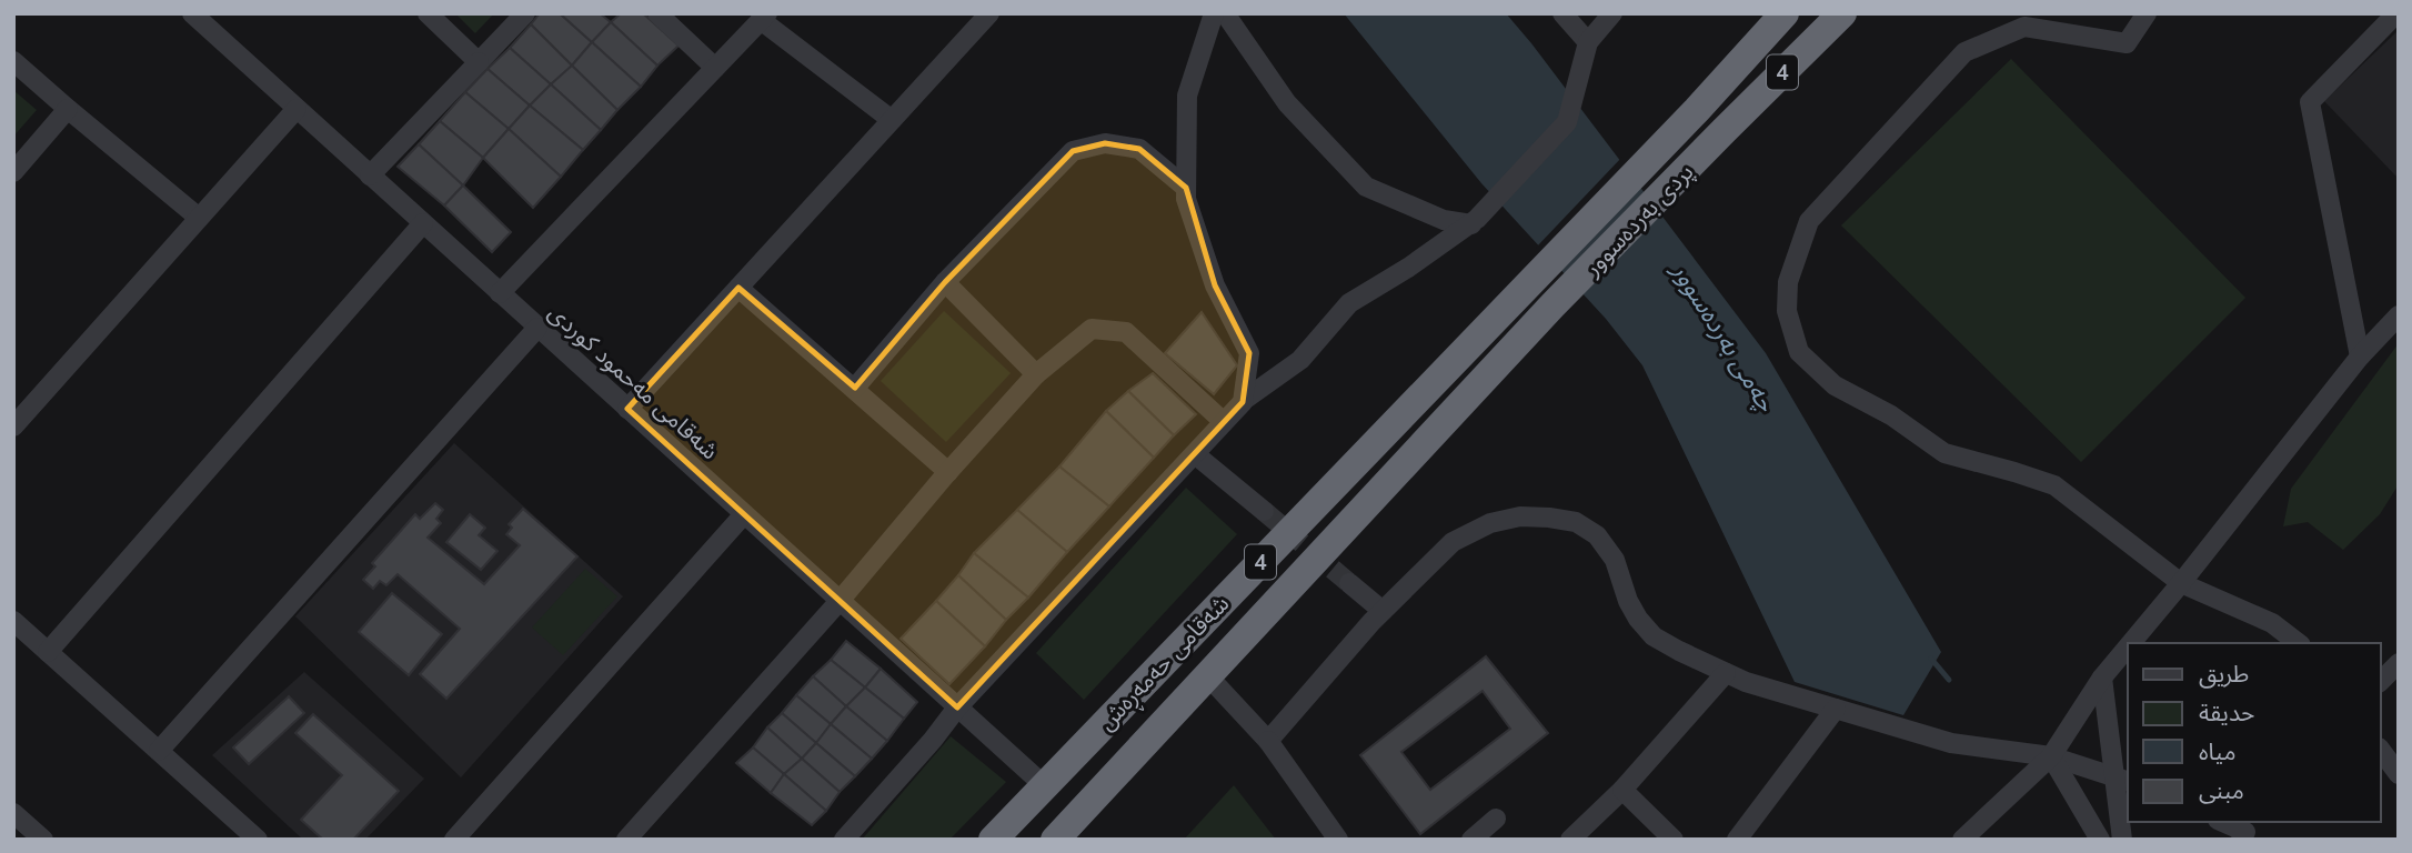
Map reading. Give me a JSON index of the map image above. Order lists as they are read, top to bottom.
{
  "streets": {
    "highway": ["4", "پردی بەردەسوور", "شەقامی حەمەڕەش"],
    "street": ["شەقامی مەحمود کوردی"]
  },
  "crossings": [
    ["پردی بەردەسوور", "شەقامی حەمەڕەش"],
    ["شەقامی مەحمود کوردی", "شەقامی حەمەڕەش"]
  ],
  "water": ["چەمی بەردەسوور"],
  "legend": [
    "طريق",
    "حديقة",
    "مياه",
    "مبنى"
  ]
}
